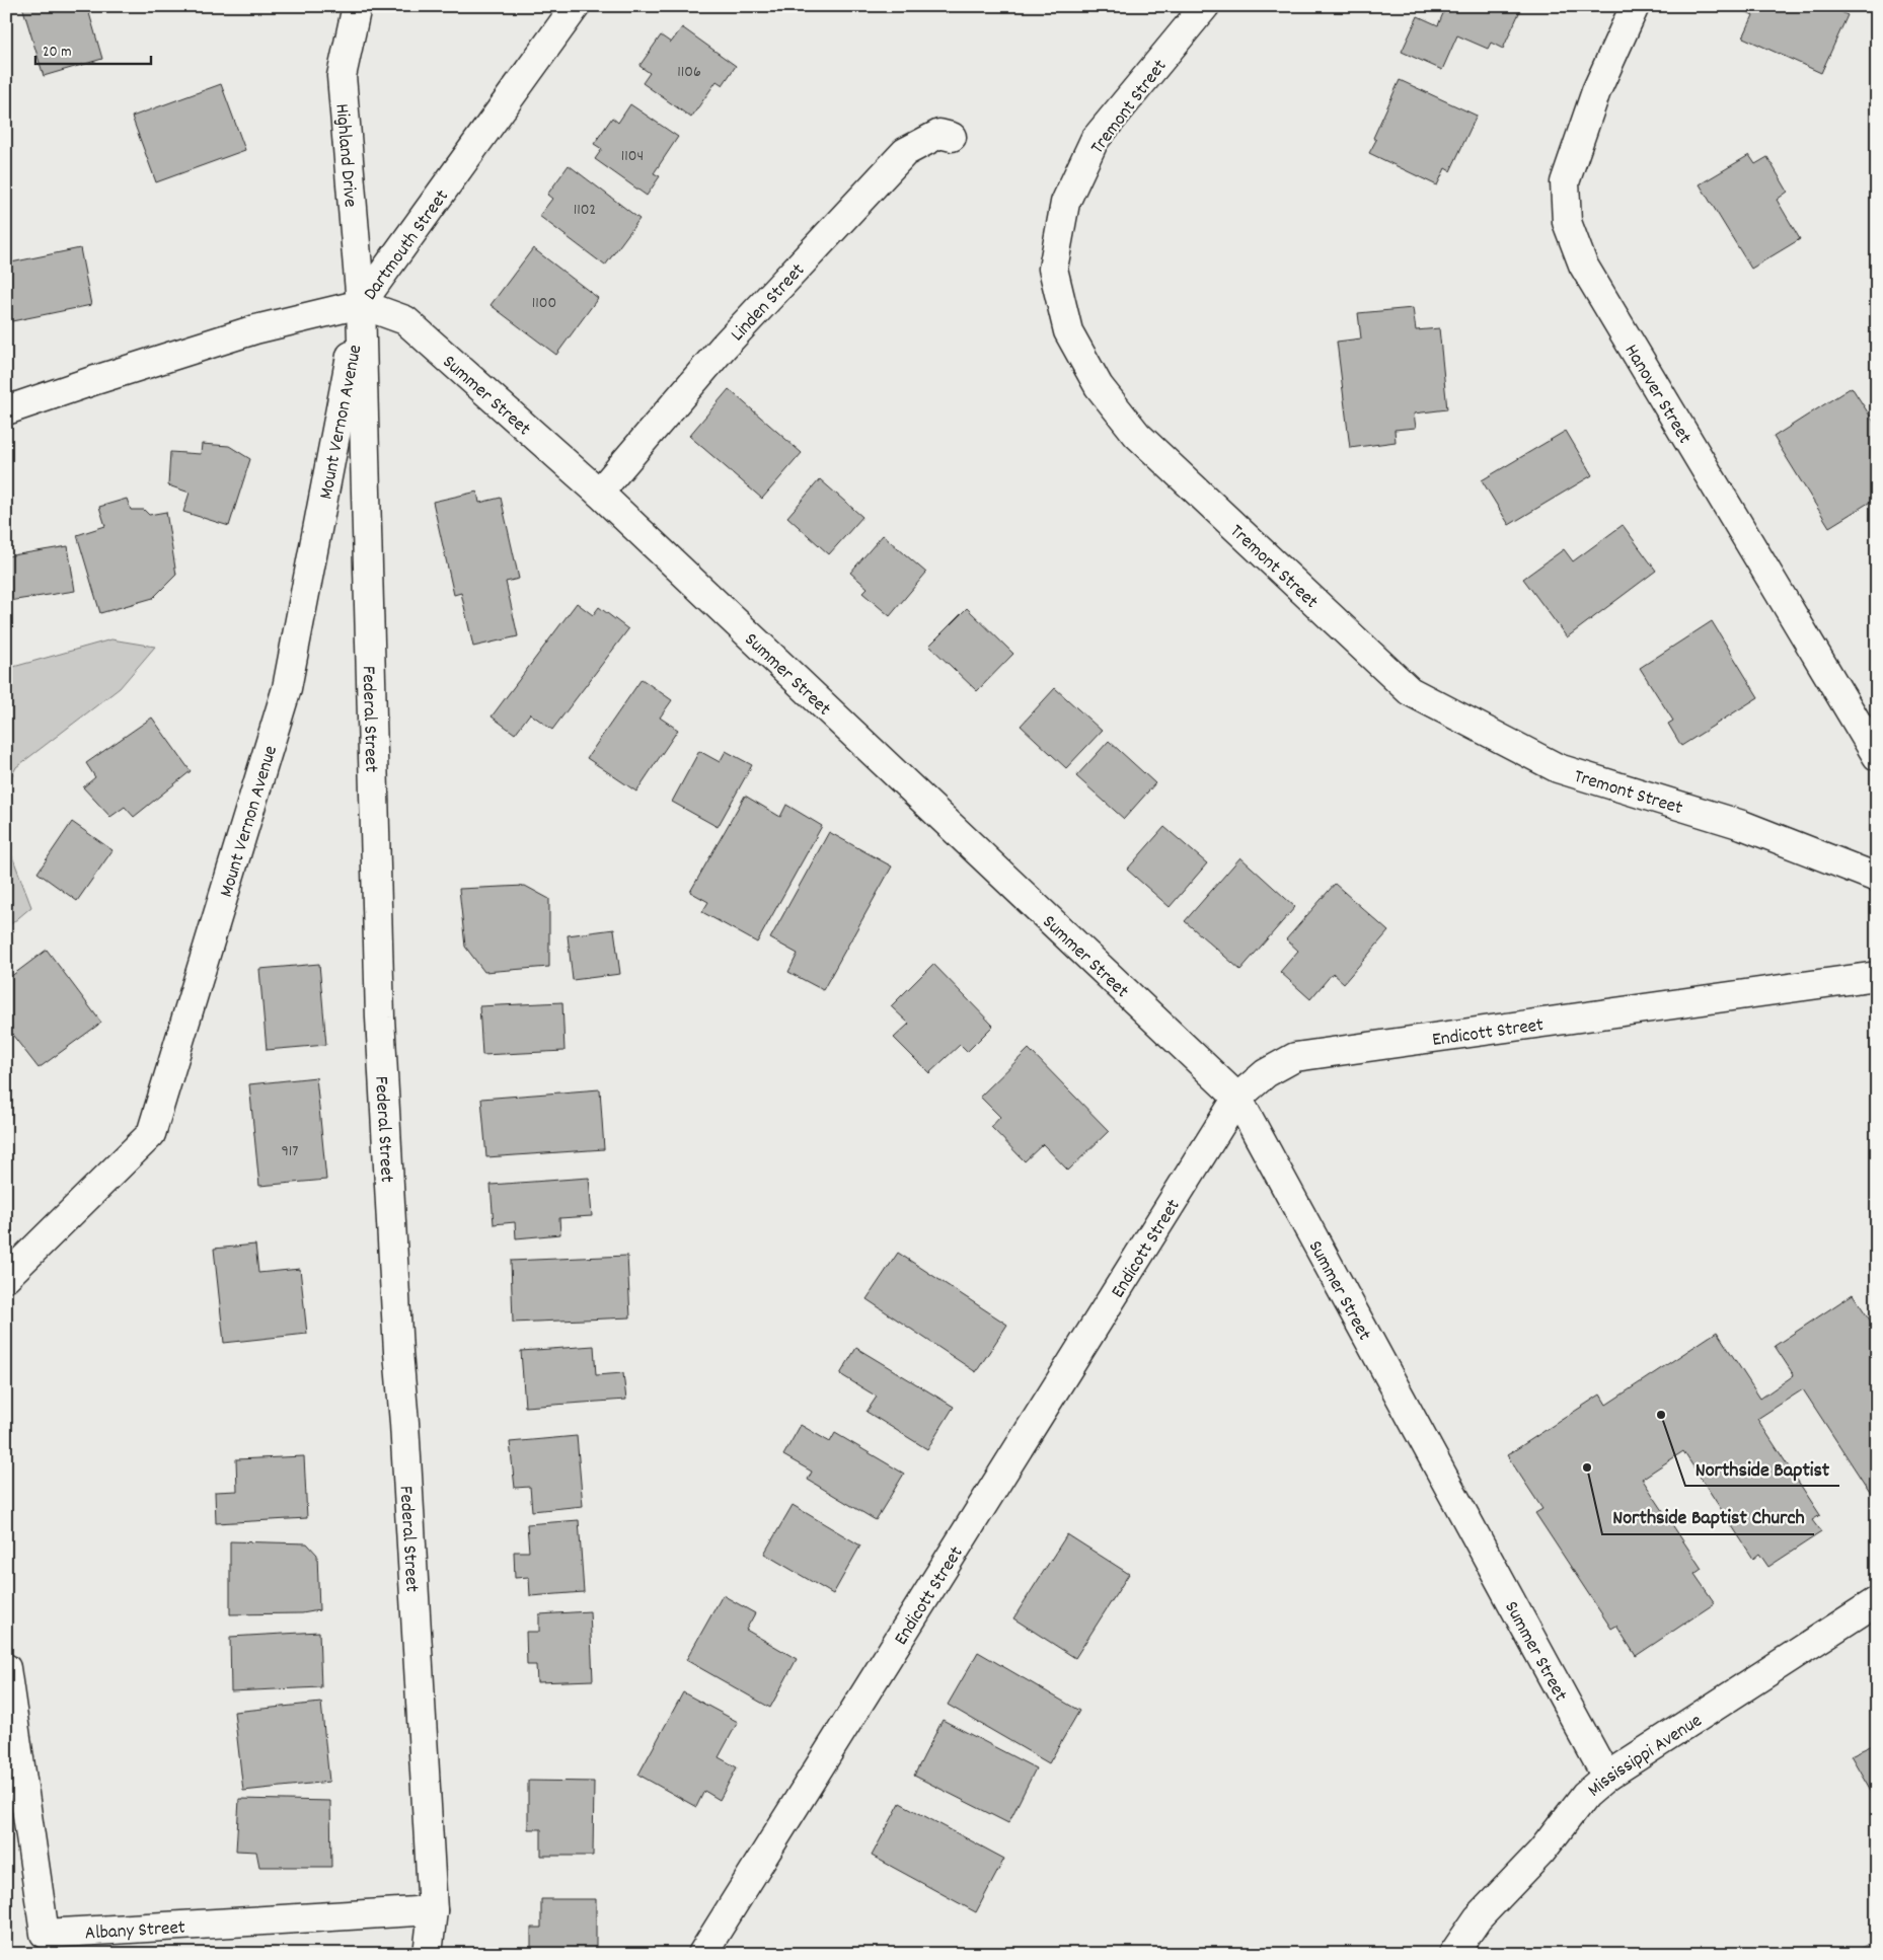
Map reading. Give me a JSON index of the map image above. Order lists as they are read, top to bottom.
{
  "streets": {
    "street": [
      "Tremont Street",
      "Highland Drive",
      "Dartmouth Street",
      "Linden Street",
      "Hanover Street",
      "Summer Street",
      "Mount Vernon Avenue",
      "Federal Street",
      "Endicott Street",
      "Mississippi Avenue",
      "Albany Street"
    ]
  },
  "crossings": [
    ["Highland Drive", "Dartmouth Street"],
    ["Highland Drive", "Summer Street"],
    ["Highland Drive", "Mount Vernon Avenue"],
    ["Highland Drive", "Federal Street"],
    ["Dartmouth Street", "Summer Street"],
    ["Dartmouth Street", "Mount Vernon Avenue"],
    ["Dartmouth Street", "Federal Street"],
    ["Linden Street", "Summer Street"],
    ["Summer Street", "Mount Vernon Avenue"],
    ["Summer Street", "Federal Street"],
    ["Summer Street", "Endicott Street"],
    ["Summer Street", "Mississippi Avenue"],
    ["Mount Vernon Avenue", "Federal Street"],
    ["Federal Street", "Albany Street"]
  ],
  "places": ["Northside Baptist", "Northside Baptist Church"],
  "house_numbers": [
    "1106",
    "1104",
    "1102",
    "1100",
    "917"
  ],
  "scale_bar": "20 m"
}
